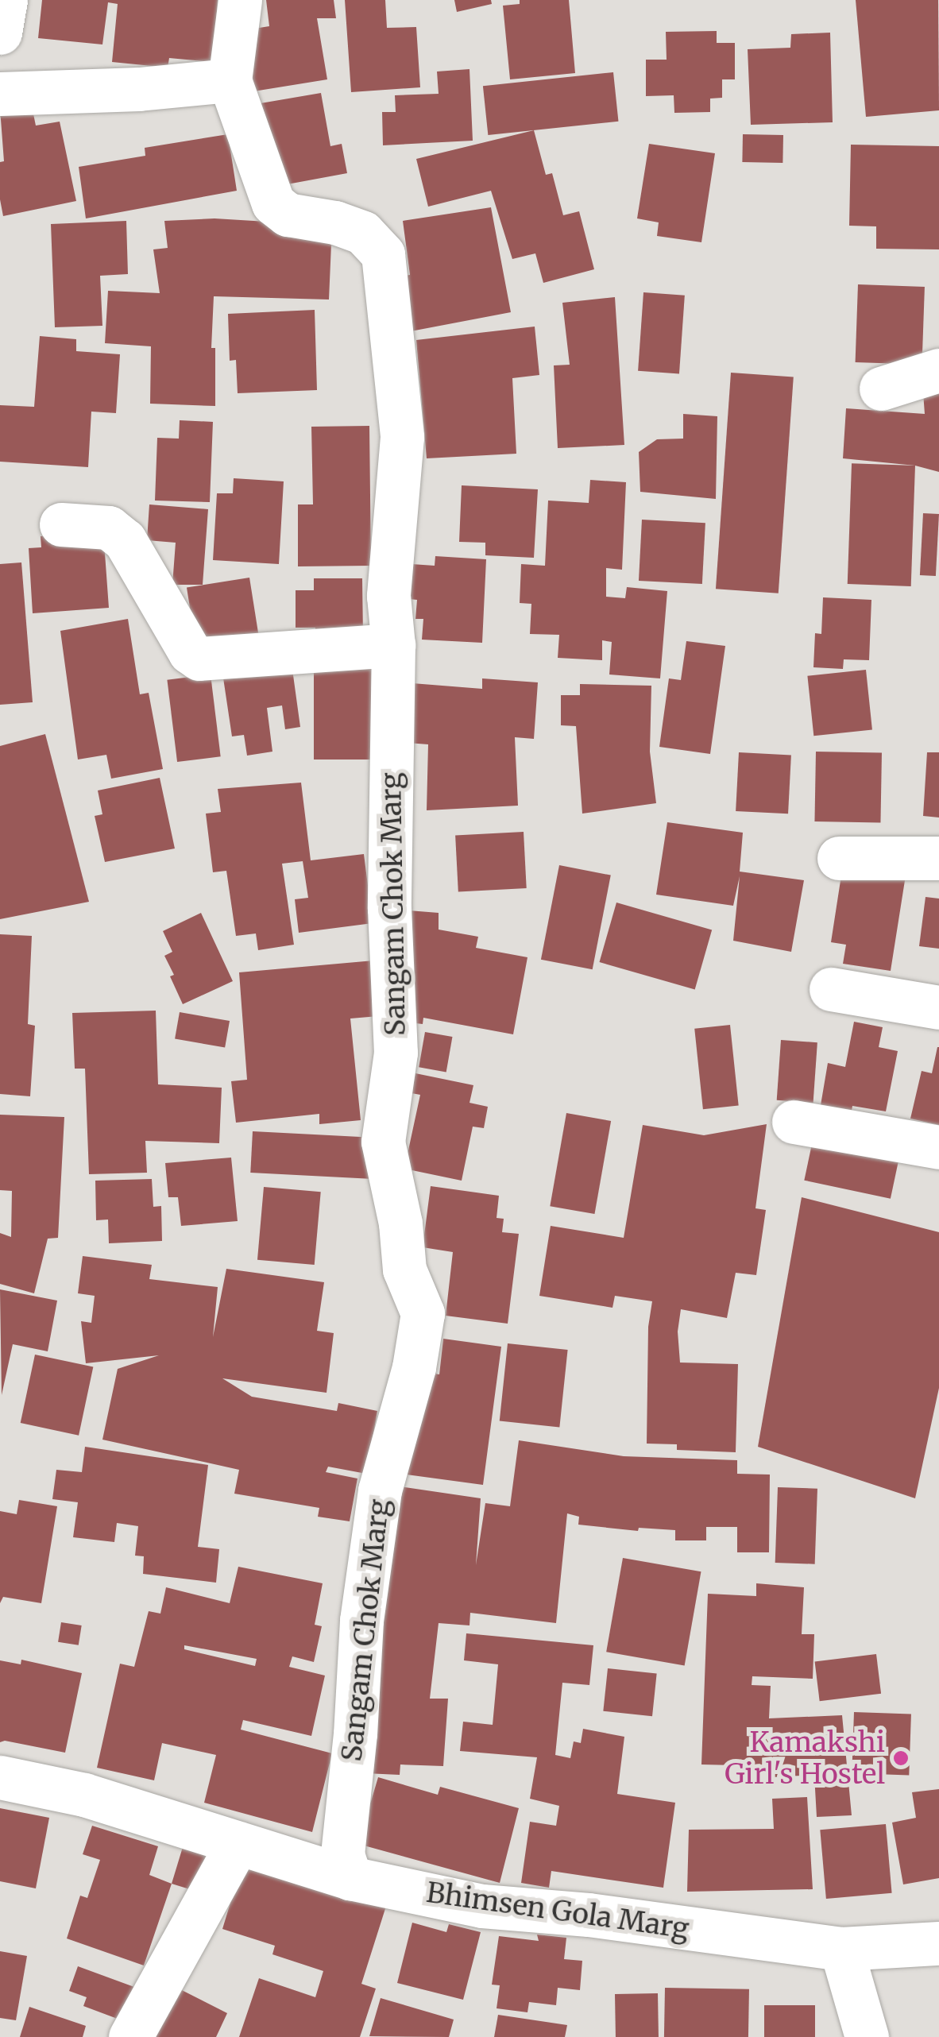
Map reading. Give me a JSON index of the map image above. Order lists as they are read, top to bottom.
{
  "streets": {
    "street": ["Sangam Chok Marg", "Bhimsen Gola Marg"]
  },
  "crossings": [
    ["Sangam Chok Marg", "Bhimsen Gola Marg"]
  ],
  "places": ["Kamakshi Girl's Hostel"]
}
